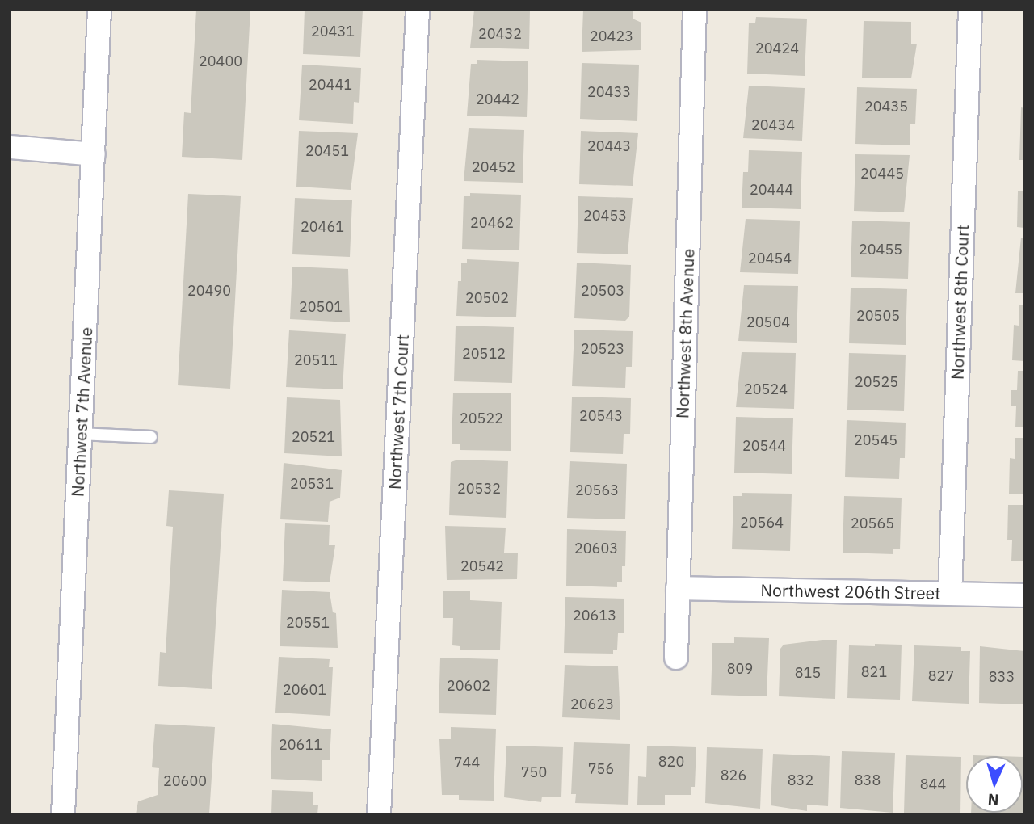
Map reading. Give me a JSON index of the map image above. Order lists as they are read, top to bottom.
{
  "streets": {
    "street": [
      "Northwest 8th Court",
      "Northwest 8th Avenue",
      "Northwest 7th Avenue",
      "Northwest 7th Court",
      "Northwest 206th Street"
    ]
  },
  "crossings": [
    ["Northwest 8th Court", "Northwest 206th Street"],
    ["Northwest 8th Avenue", "Northwest 206th Street"]
  ],
  "house_numbers": [
    "20431",
    "20432",
    "20423",
    "20424",
    "20400",
    "20441",
    "20433",
    "20442",
    "20435",
    "20434",
    "20443",
    "20451",
    "20452",
    "20445",
    "20444",
    "20453",
    "20462",
    "20461",
    "20455",
    "20454",
    "20490",
    "20503",
    "20502",
    "20501",
    "20505",
    "20504",
    "20523",
    "20512",
    "20511",
    "20525",
    "20524",
    "20543",
    "20522",
    "20521",
    "20545",
    "20544",
    "20531",
    "20532",
    "20563",
    "20564",
    "20565",
    "20603",
    "20542",
    "20613",
    "20551",
    "809",
    "821",
    "815",
    "827",
    "833",
    "20602",
    "20601",
    "20623",
    "20611",
    "820",
    "744",
    "756",
    "750",
    "826",
    "832",
    "838",
    "20600",
    "844"
  ],
  "north": "bottom"
}
